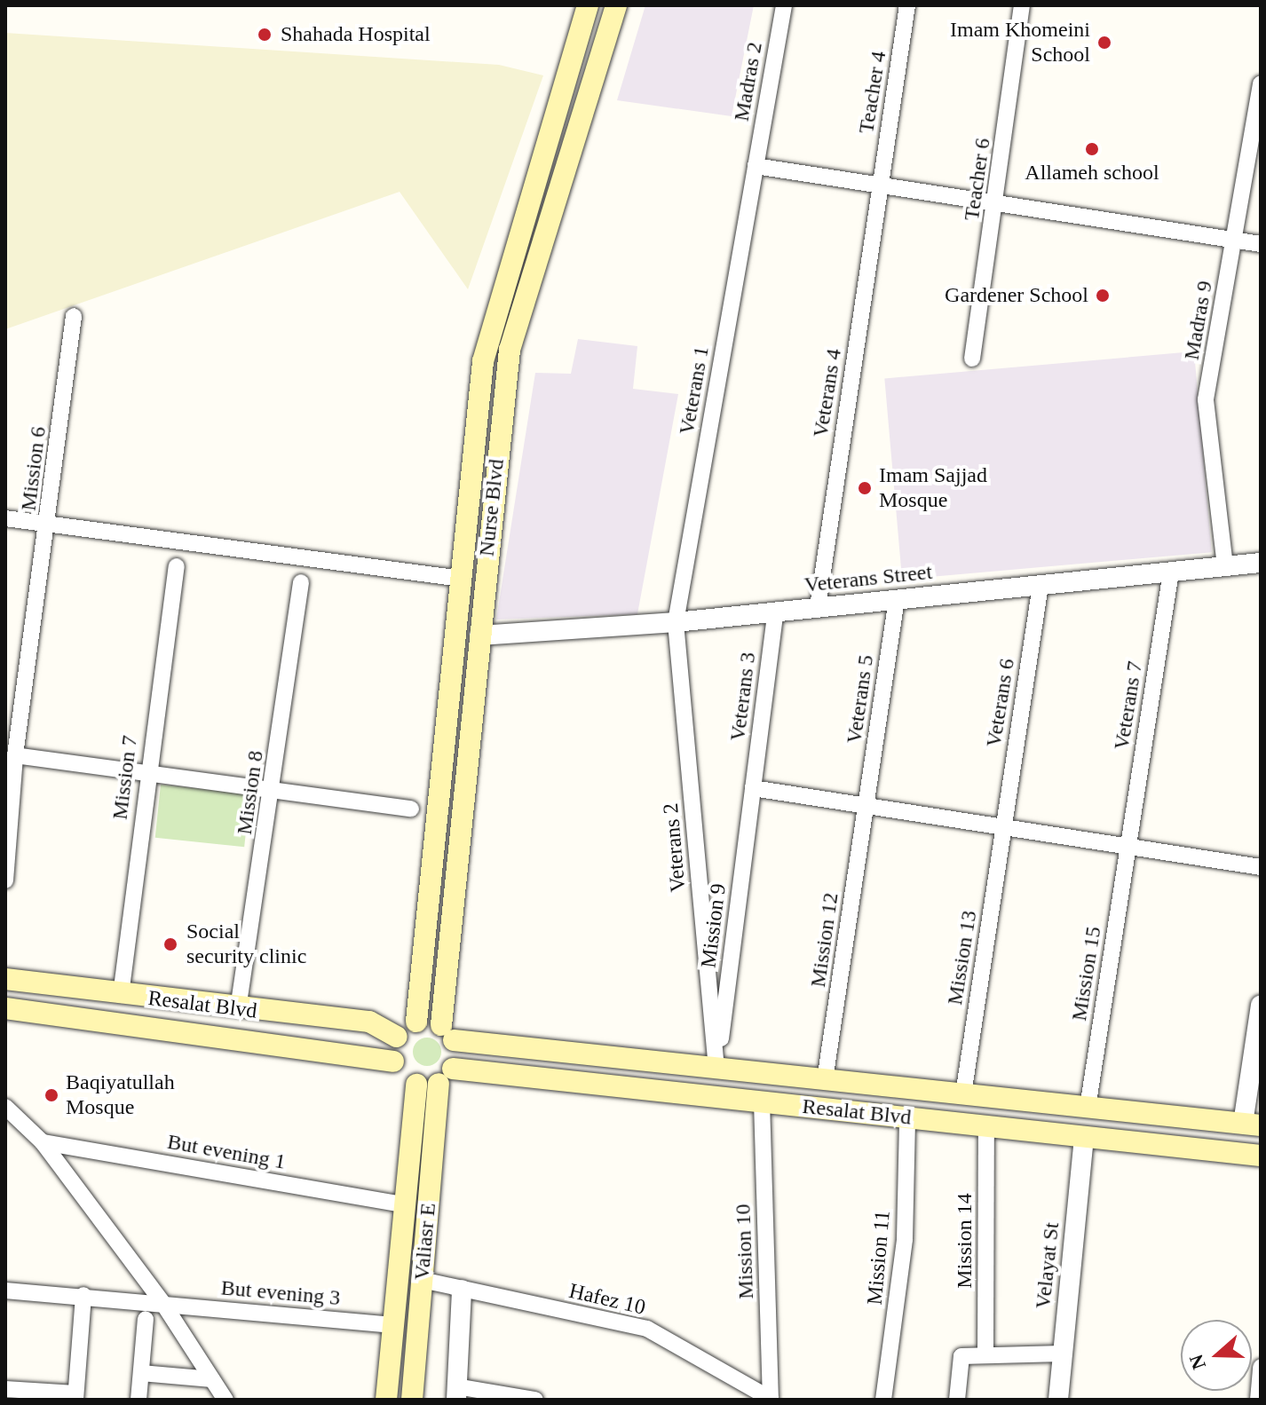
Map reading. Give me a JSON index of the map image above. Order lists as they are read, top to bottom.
{
  "streets": {
    "main road": ["Nurse Blvd", "Resalat Blvd", "Valiasr E"],
    "street": [
      "Madras 2",
      "Teacher 4",
      "Teacher 6",
      "Madras 9",
      "Veterans 1",
      "Veterans 4",
      "Mission 6",
      "Veterans Street",
      "Veterans 3",
      "Veterans 5",
      "Veterans 6",
      "Veterans 7",
      "Mission 7",
      "Mission 8",
      "Veterans 2",
      "Mission 9",
      "Mission 12",
      "Mission 13",
      "Mission 15",
      "But evening 1",
      "Mission 14",
      "Mission 10",
      "Mission 11",
      "Velayat St",
      "But evening 3",
      "Hafez 10"
    ]
  },
  "crossings": [
    ["Madras 2", "Veterans 1"],
    ["Teacher 4", "Veterans 4"],
    ["Madras 9", "Veterans Street"],
    ["Veterans 1", "Veterans Street"],
    ["Veterans 1", "Veterans 2"],
    ["Veterans 4", "Veterans Street"],
    ["Nurse Blvd", "Veterans Street"],
    ["Nurse Blvd", "Resalat Blvd"],
    ["Nurse Blvd", "Valiasr E"],
    ["Veterans Street", "Veterans 3"],
    ["Veterans Street", "Veterans 5"],
    ["Veterans Street", "Veterans 6"],
    ["Veterans Street", "Veterans 7"],
    ["Veterans Street", "Veterans 2"],
    ["Veterans 3", "Mission 9"],
    ["Veterans 5", "Mission 12"],
    ["Veterans 6", "Mission 13"],
    ["Veterans 7", "Mission 15"],
    ["Mission 7", "Resalat Blvd"],
    ["Mission 8", "Resalat Blvd"],
    ["Veterans 2", "Mission 9"],
    ["Veterans 2", "Resalat Blvd"],
    ["Mission 9", "Resalat Blvd"],
    ["Mission 12", "Resalat Blvd"],
    ["Mission 13", "Resalat Blvd"],
    ["Mission 15", "Resalat Blvd"],
    ["Resalat Blvd", "Mission 14"],
    ["Resalat Blvd", "Valiasr E"],
    ["Resalat Blvd", "Mission 10"],
    ["Resalat Blvd", "Mission 11"],
    ["Resalat Blvd", "Velayat St"],
    ["But evening 1", "Valiasr E"],
    ["Valiasr E", "But evening 3"],
    ["Valiasr E", "Hafez 10"],
    ["Mission 10", "Hafez 10"]
  ],
  "places": [
    "Shahada Hospital",
    "Imam Khomeini School",
    "Allameh school",
    "Gardener School",
    "Imam Sajjad Mosque",
    "Social security clinic",
    "Baqiyatullah Mosque"
  ],
  "north": "left"
}
